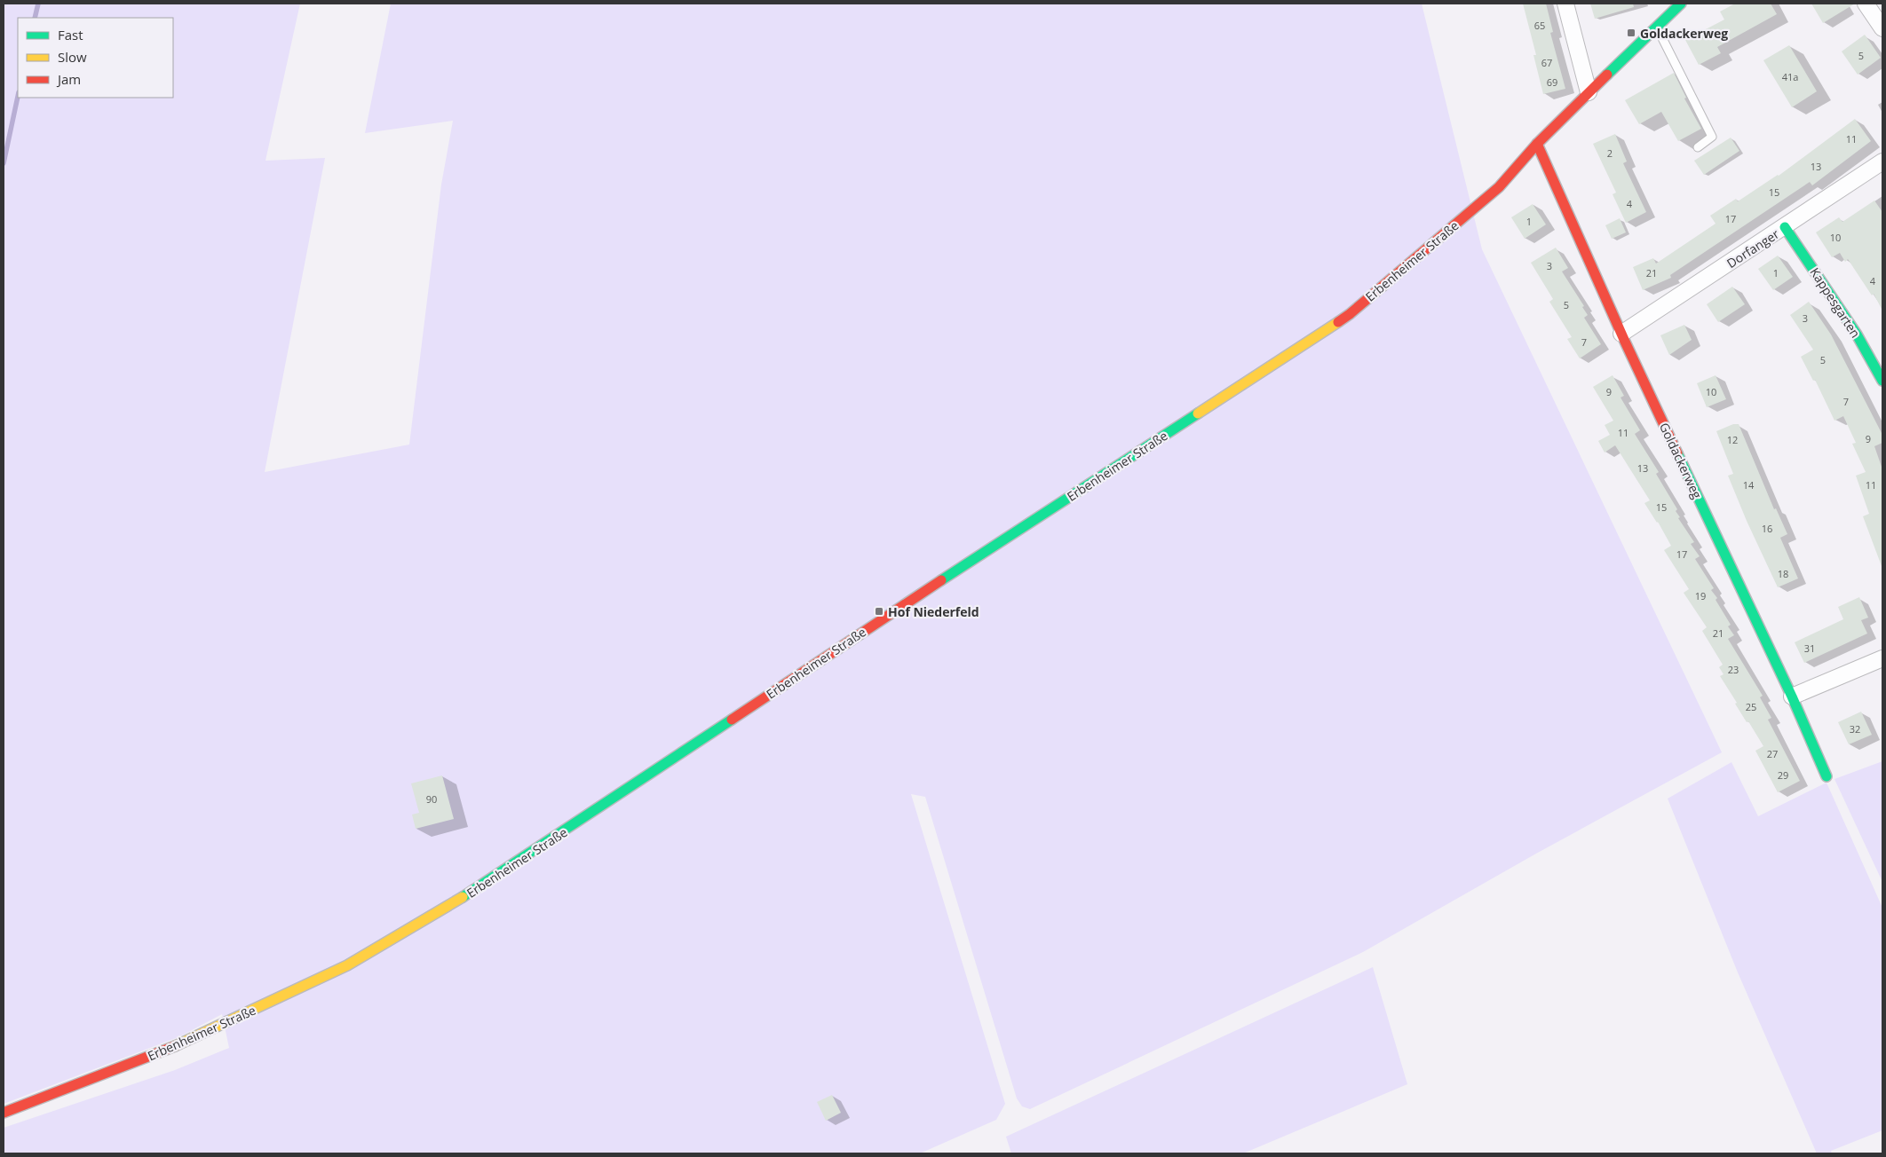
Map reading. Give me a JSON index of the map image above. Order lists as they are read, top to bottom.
{
  "streets": {
    "street": [
      "Dorfanger",
      "Erbenheimer Straße",
      "Kappesgarten",
      "Goldackerweg"
    ]
  },
  "crossings": [
    ["Dorfanger", "Kappesgarten"],
    ["Dorfanger", "Goldackerweg"],
    ["Erbenheimer Straße", "Goldackerweg"]
  ],
  "places": {
    "transit": ["Goldackerweg", "Hof Niederfeld"]
  },
  "house_numbers": [
    "65",
    "5",
    "67",
    "41a",
    "69",
    "11",
    "2",
    "13",
    "15",
    "4",
    "17",
    "1",
    "10",
    "3",
    "21",
    "1",
    "4",
    "5",
    "3",
    "7",
    "5",
    "9",
    "10",
    "7",
    "11",
    "9",
    "12",
    "13",
    "14",
    "11",
    "15",
    "16",
    "17",
    "18",
    "19",
    "21",
    "31",
    "23",
    "25",
    "32",
    "27",
    "29",
    "90"
  ],
  "legend": ["Fast", "Slow", "Jam"]
}
